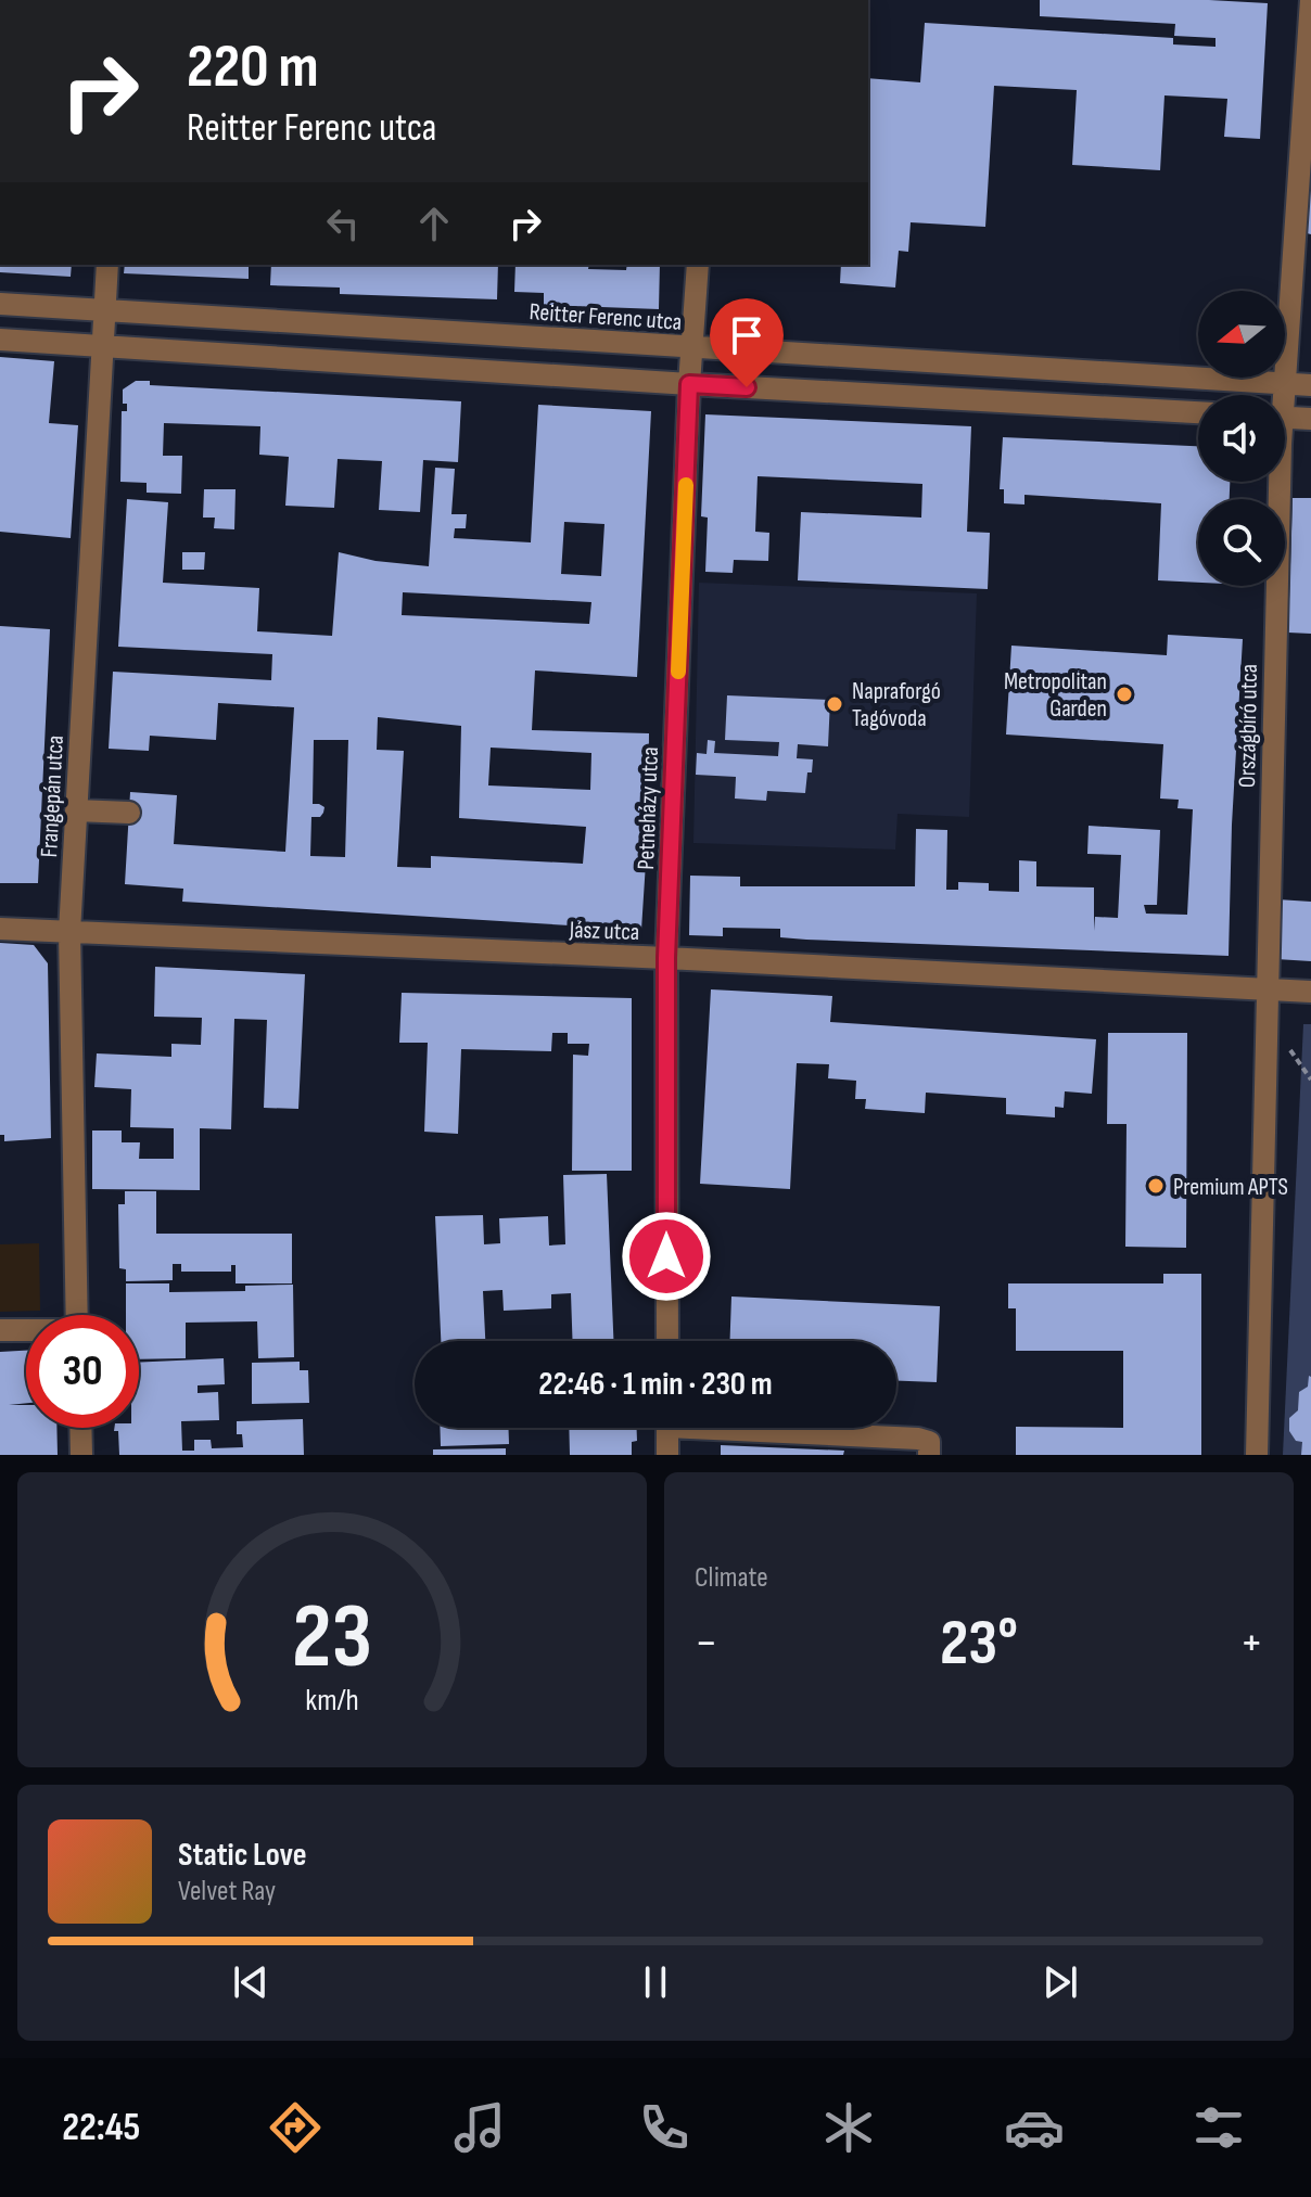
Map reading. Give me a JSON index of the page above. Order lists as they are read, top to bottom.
{
  "streets": {
    "street": [
      "Reitter Ferenc utca",
      "Országbíró utca",
      "Frangepán utca",
      "Petneházy utca",
      "Jász utca"
    ]
  },
  "crossings": [
    ["Reitter Ferenc utca", "Országbíró utca"],
    ["Reitter Ferenc utca", "Frangepán utca"],
    ["Reitter Ferenc utca", "Petneházy utca"],
    ["Országbíró utca", "Jász utca"],
    ["Frangepán utca", "Jász utca"],
    ["Petneházy utca", "Jász utca"]
  ],
  "places": ["Metropolitan Garden", "Napraforgó Tagóvoda", "Premium APTS"],
  "north": "left",
  "page": {
    "turn": ["220 m", "Reitter Ferenc utca"],
    "limit": "30",
    "trip": "22:46 · 1 min · 230 m",
    "tile": "Climate",
    "heat": ["−", "23°", "+"],
    "song": ["Static Love", "Velvet Ray"],
    "tabs": "22:45",
    "gauge": ["23", "km/h"]
  }
}
